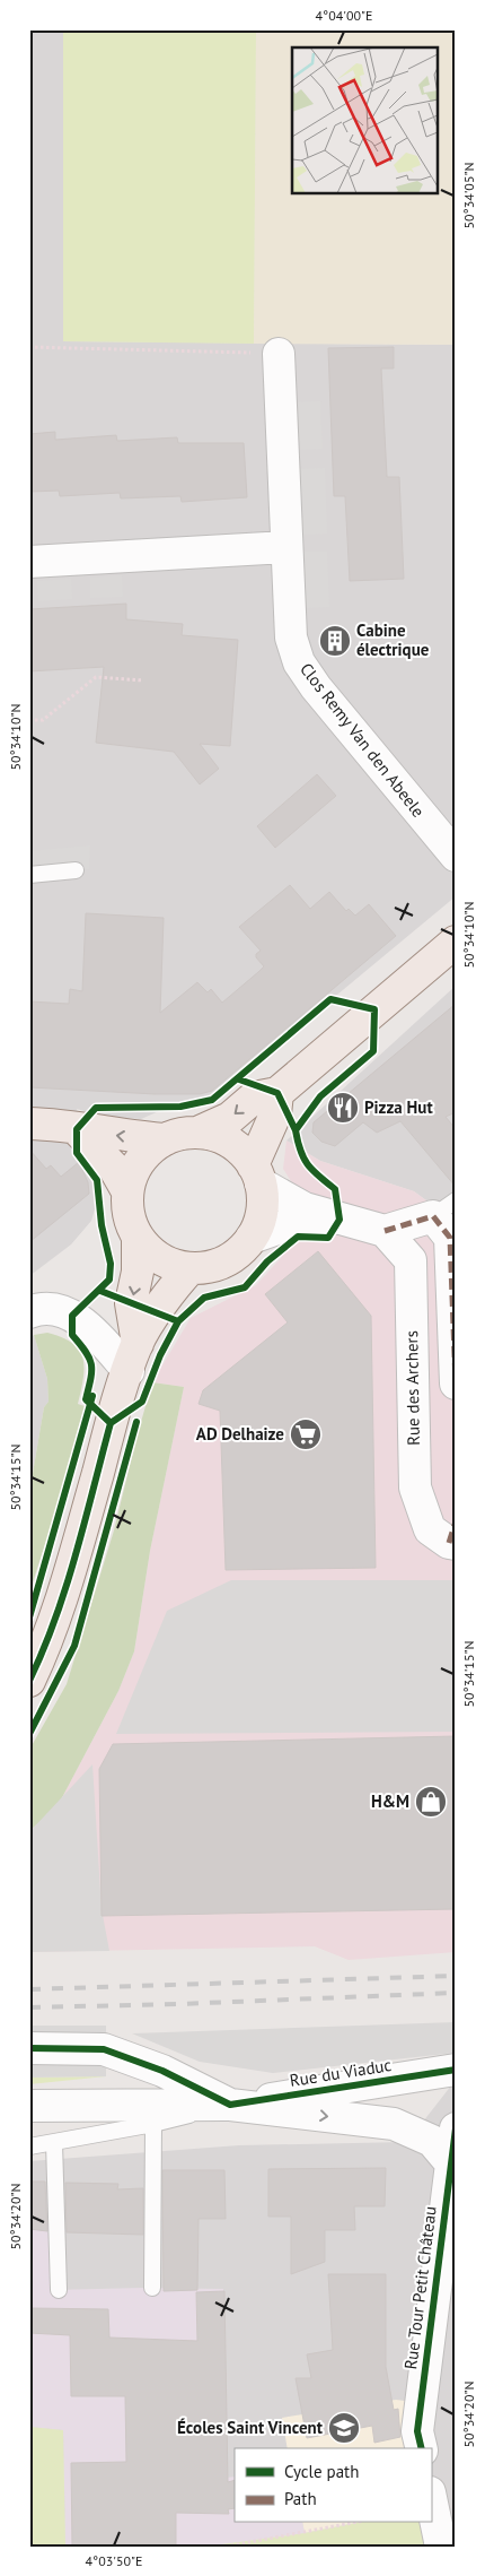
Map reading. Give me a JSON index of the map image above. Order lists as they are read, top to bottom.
{
  "streets": {
    "street": [
      "Clos Remy Van den Abeele",
      "Rue des Archers",
      "Rue du Viaduc",
      "Rue Tour Petit Château"
    ]
  },
  "places": {
    "building": ["Cabine électrique"],
    "restaurant": ["Pizza Hut"],
    "supermarket": ["AD Delhaize"],
    "shop": ["H&M"],
    "school or university": ["Écoles Saint Vincent"]
  },
  "legend": ["Cycle path", "Path"],
  "coordinates": [
    "4°04'00\"E",
    "50°34'05\"N",
    "50°34'10\"N",
    "50°34'15\"N",
    "50°34'20\"N",
    "4°03'50\"E"
  ]
}
